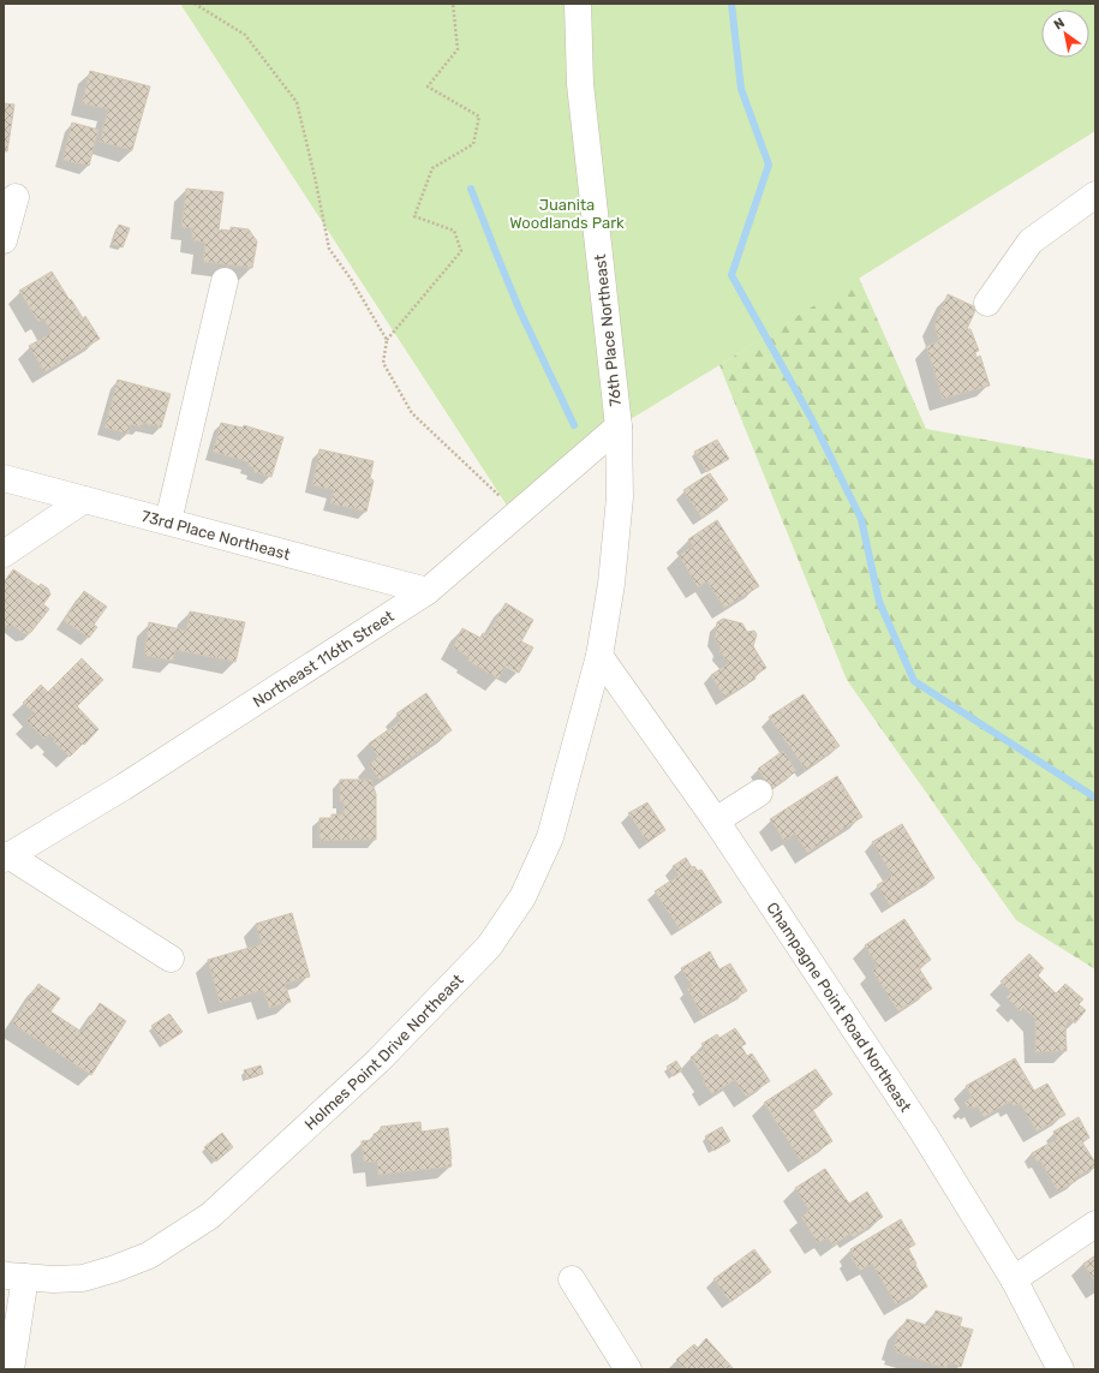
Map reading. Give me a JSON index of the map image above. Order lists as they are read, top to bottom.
{
  "streets": {
    "street": [
      "76th Place Northeast",
      "73rd Place Northeast",
      "Northeast 116th Street",
      "Champagne Point Road Northeast",
      "Holmes Point Drive Northeast"
    ]
  },
  "crossings": [
    ["76th Place Northeast", "Northeast 116th Street"],
    ["76th Place Northeast", "Champagne Point Road Northeast"],
    ["76th Place Northeast", "Holmes Point Drive Northeast"],
    ["73rd Place Northeast", "Northeast 116th Street"],
    ["Champagne Point Road Northeast", "Holmes Point Drive Northeast"]
  ],
  "parks": ["Juanita Woodlands Park"],
  "north": "top left"
}
